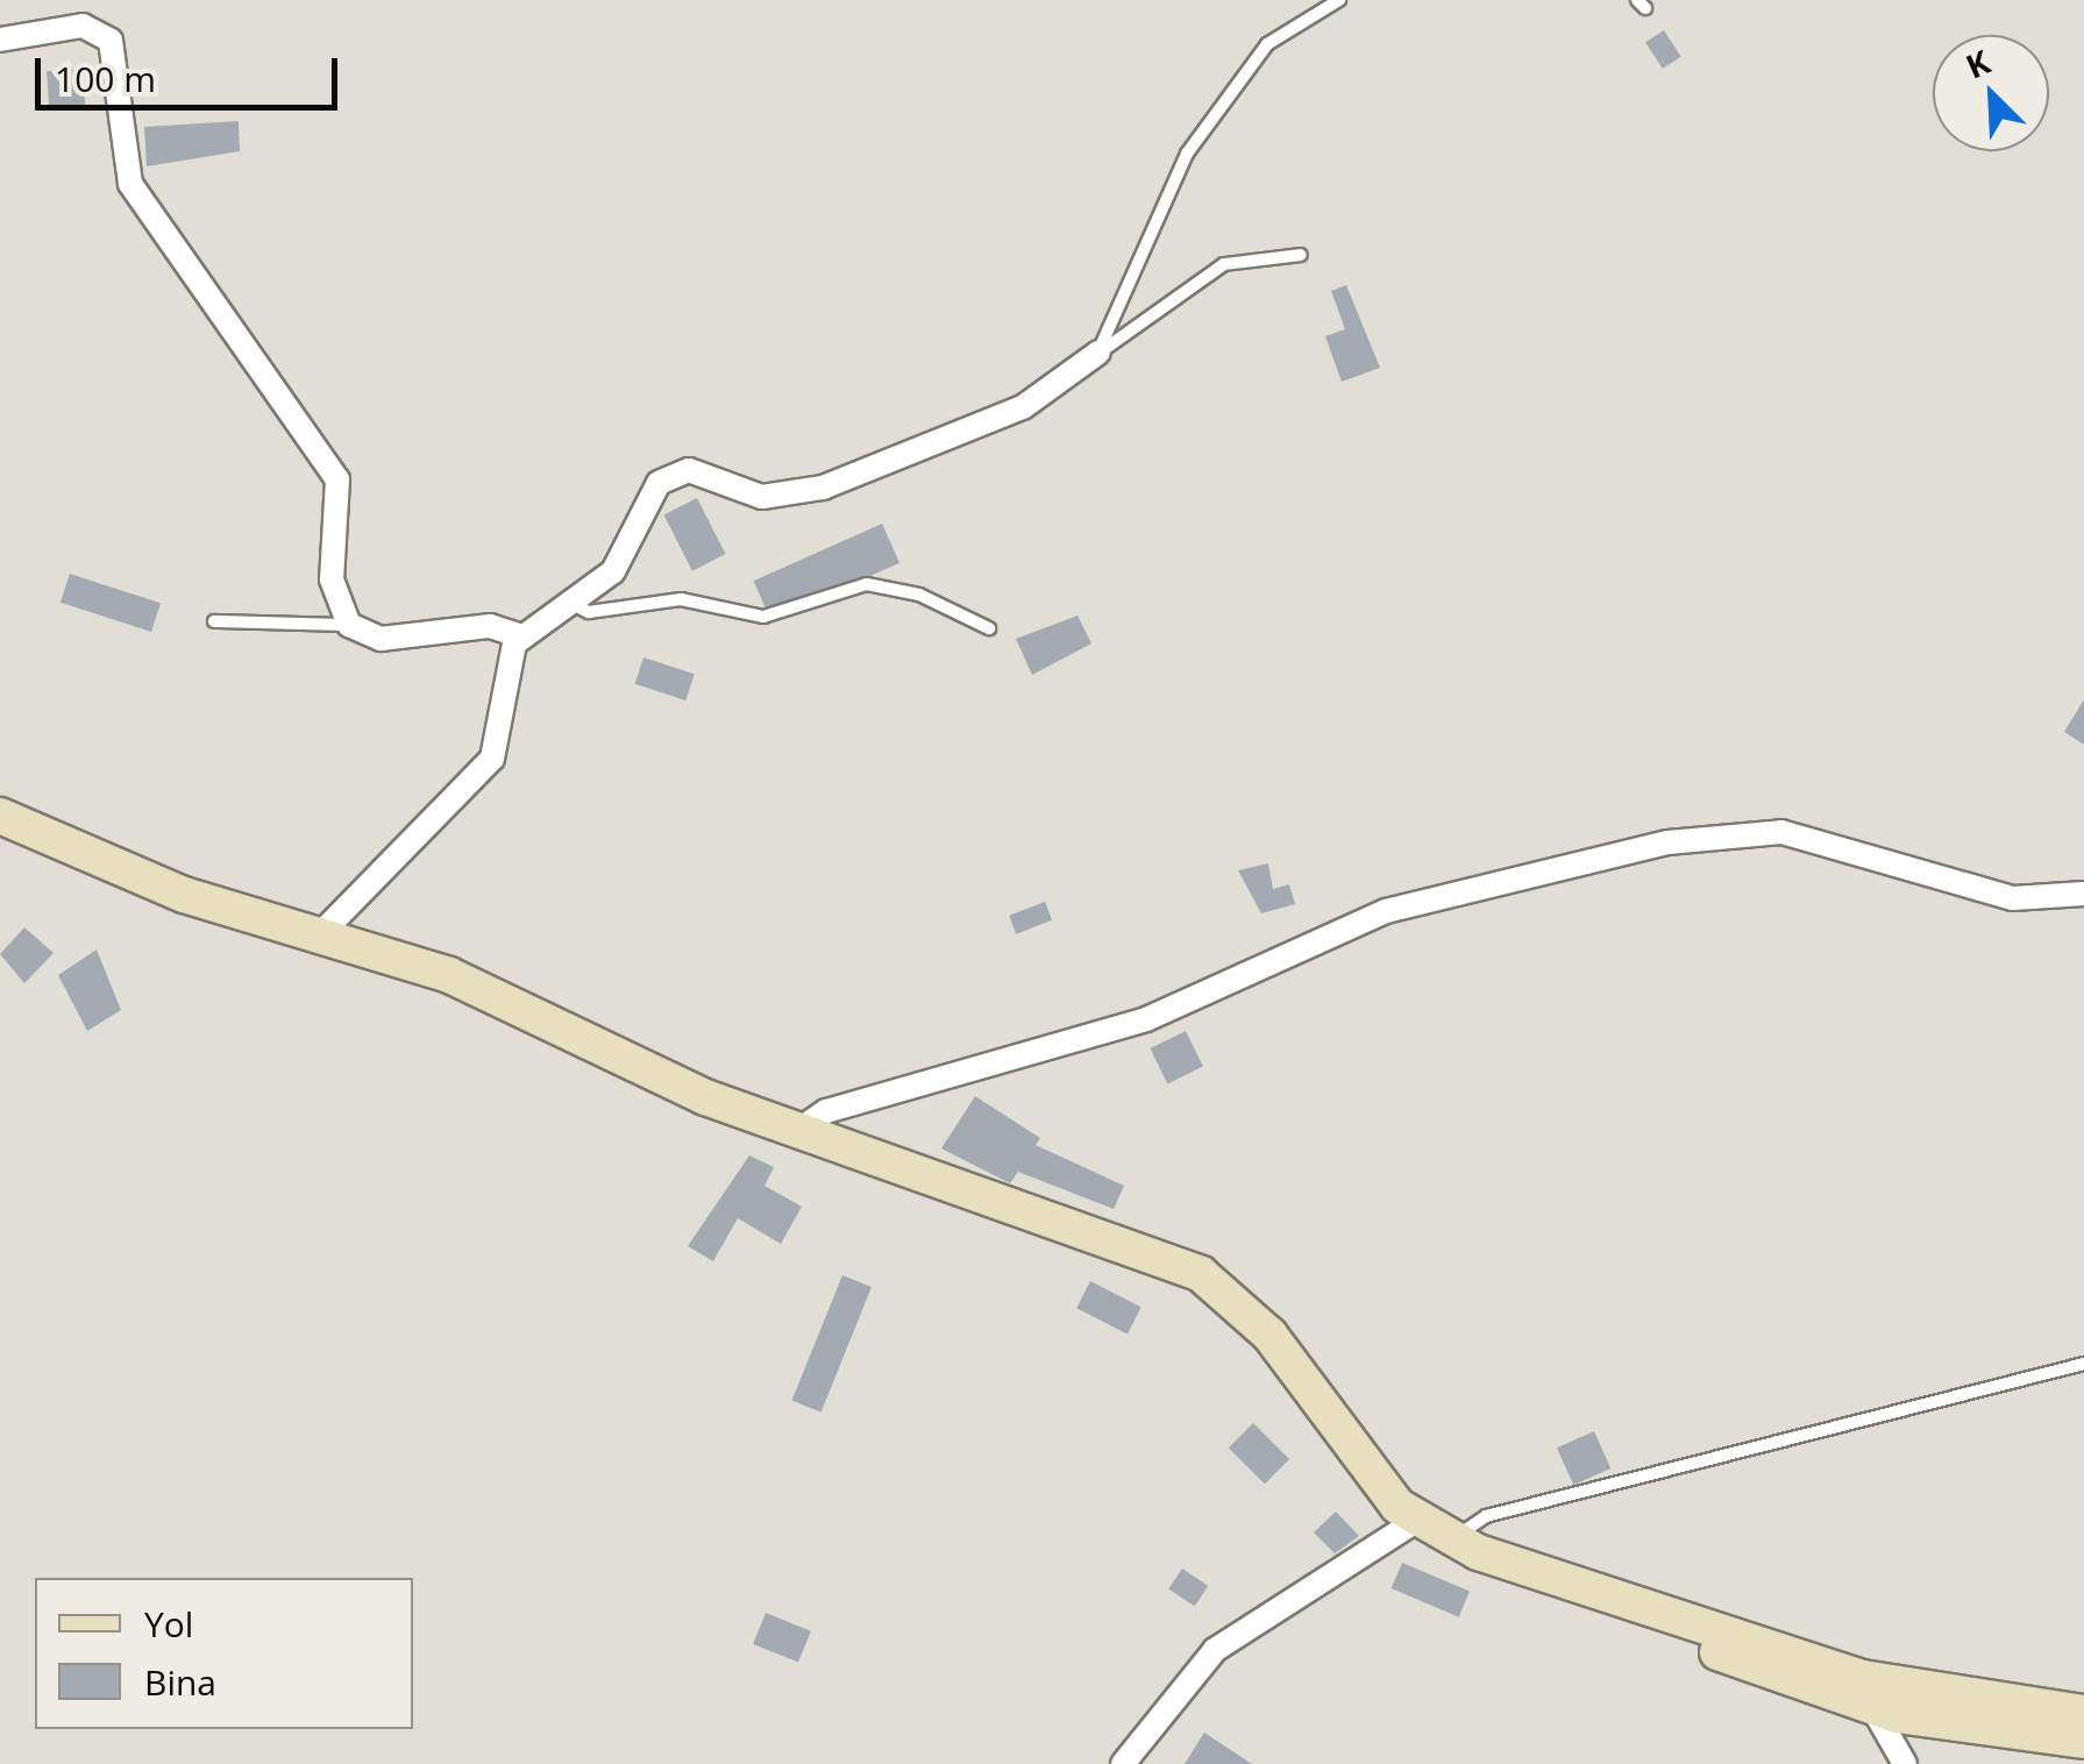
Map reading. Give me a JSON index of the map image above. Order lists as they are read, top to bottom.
{
  "legend": ["Yol", "Bina"],
  "scale_bar": "100 m",
  "north": "top left"
}
